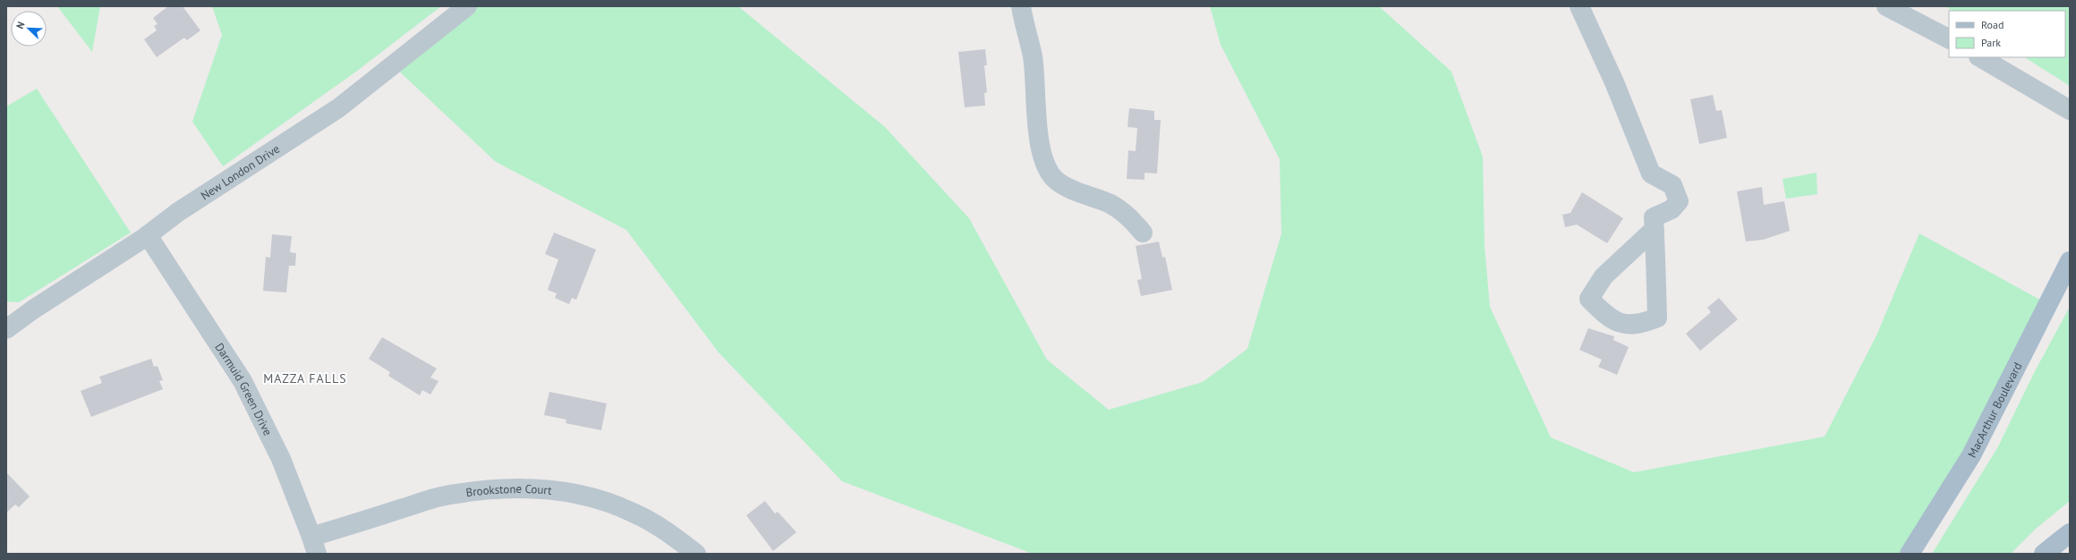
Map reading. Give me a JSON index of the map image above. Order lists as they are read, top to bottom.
{
  "streets": {
    "main road": ["MacArthur Boulevard"],
    "street": ["New London Drive", "Darmuid Green Drive", "Brookstone Court"]
  },
  "crossings": [
    ["New London Drive", "Darmuid Green Drive"],
    ["Darmuid Green Drive", "Brookstone Court"]
  ],
  "districts": ["MAZZA FALLS"],
  "legend": ["Road", "Park"],
  "north": "top left"
}
